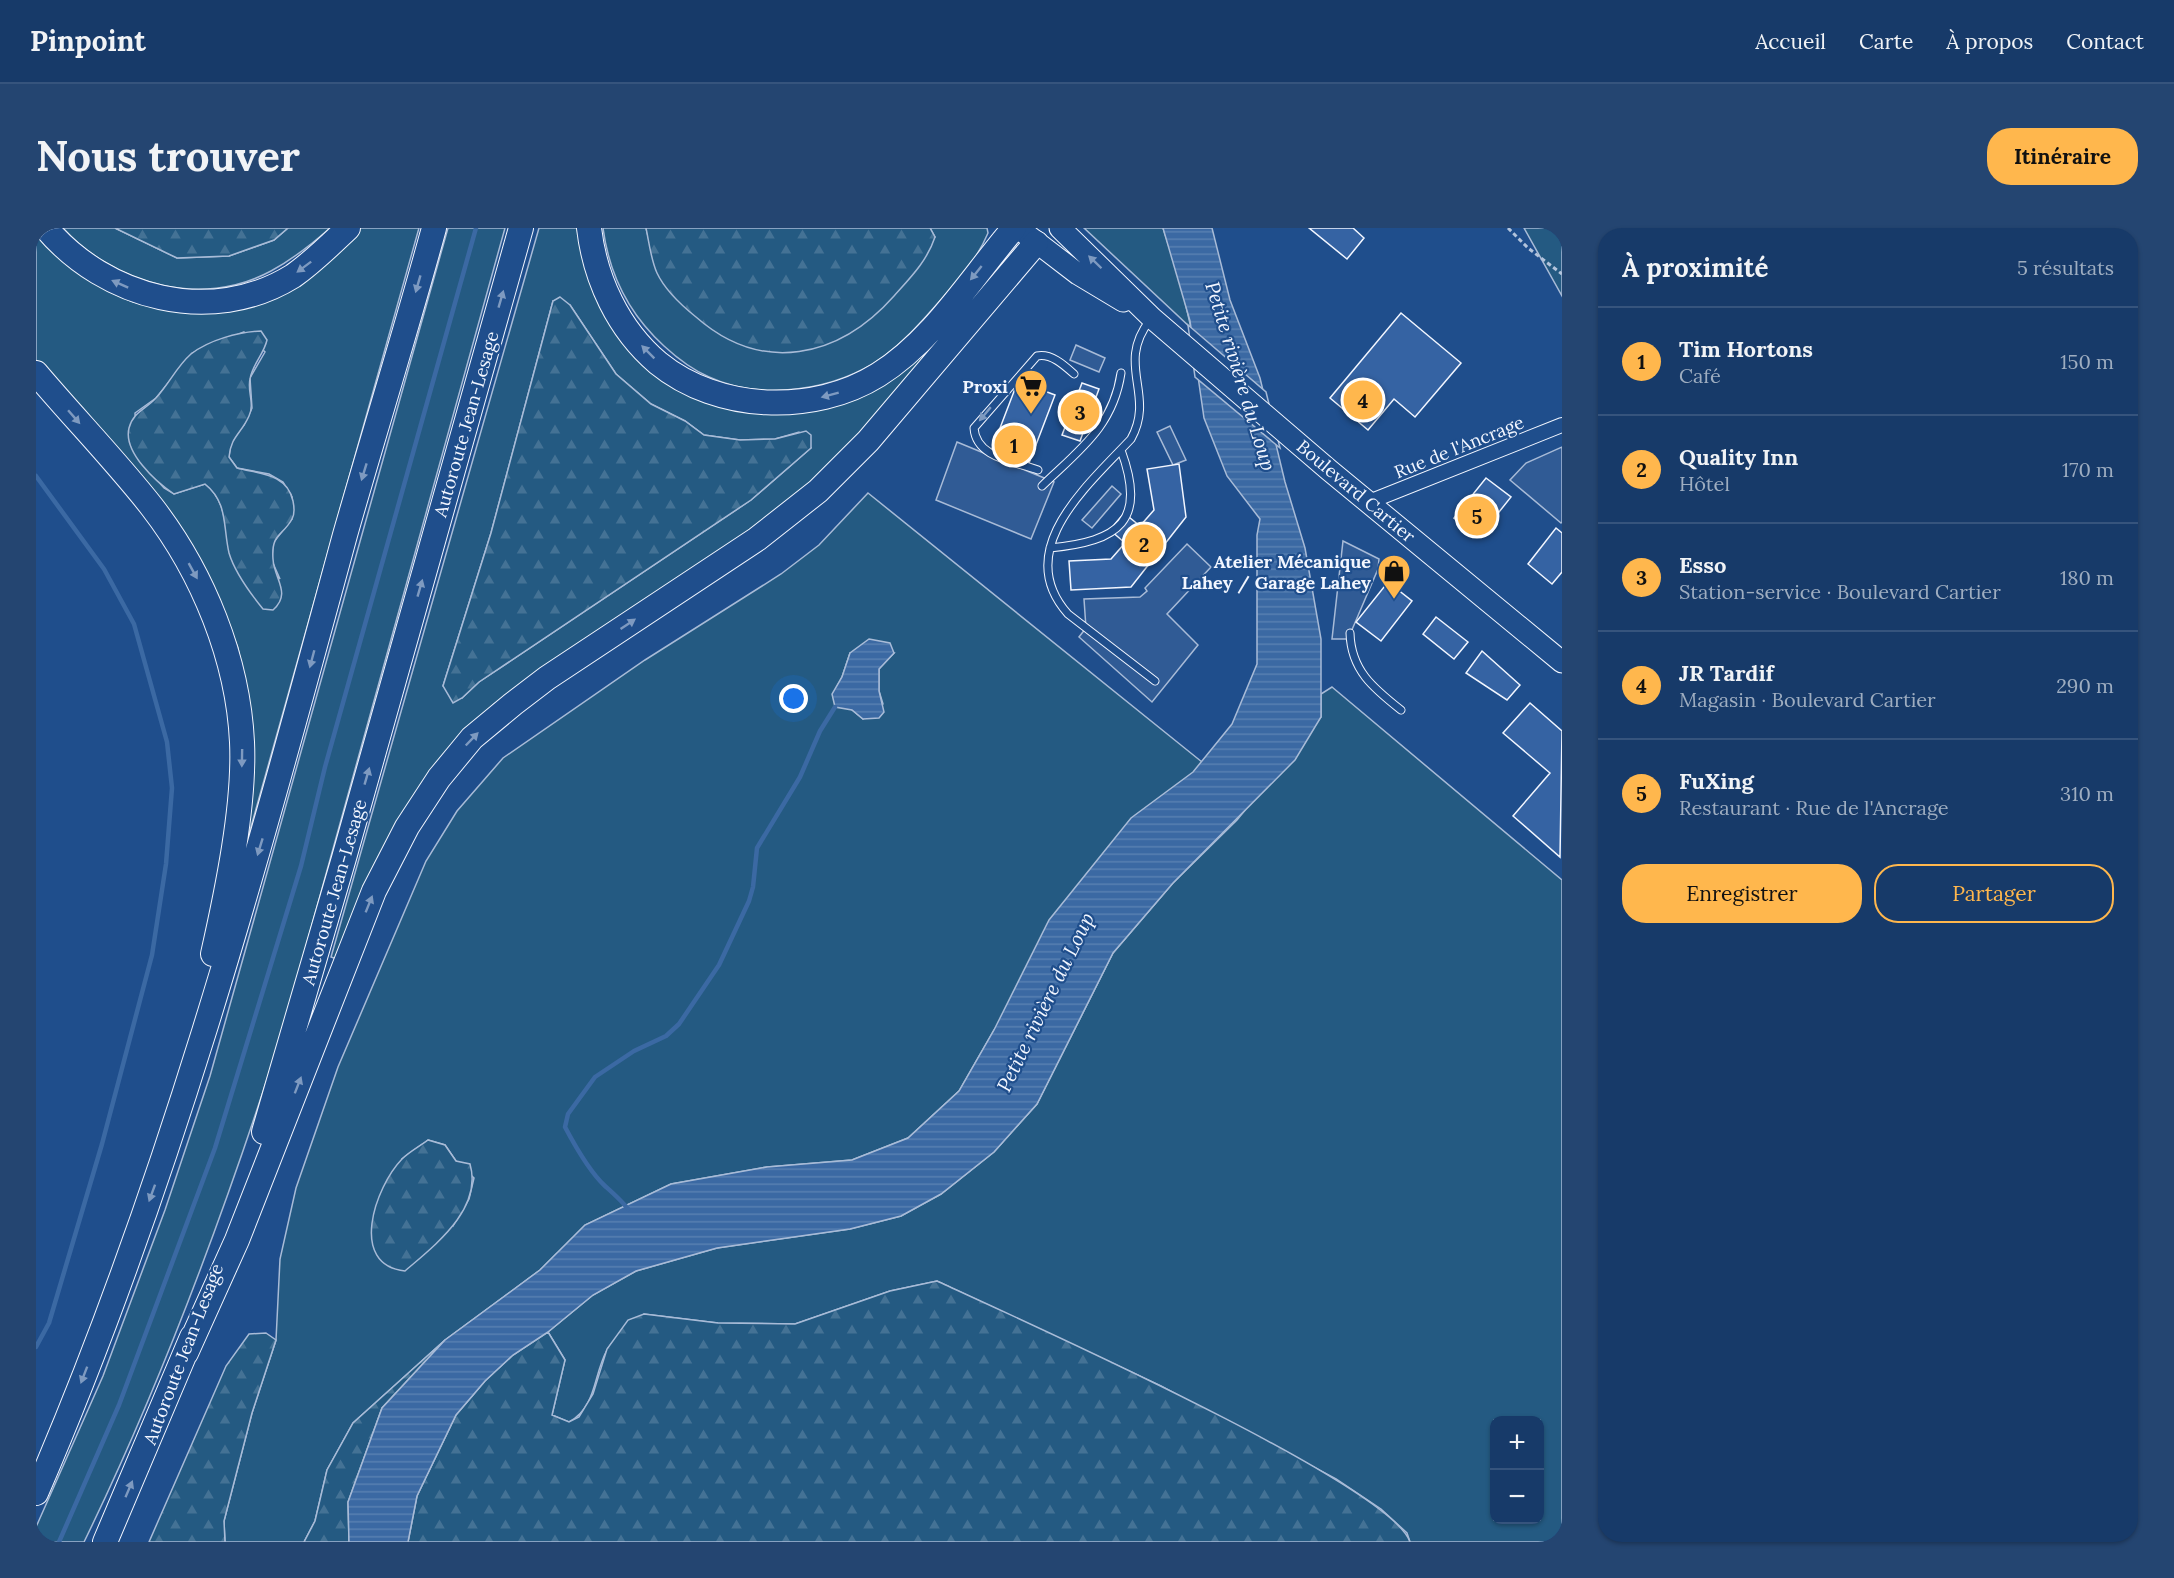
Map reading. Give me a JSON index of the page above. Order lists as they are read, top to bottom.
{
  "streets": {
    "highway": ["Autoroute Jean-Lesage"],
    "main road": ["Boulevard Cartier"],
    "street": ["Rue de l'Ancrage"]
  },
  "crossings": [
    ["Rue de l'Ancrage", "Boulevard Cartier"]
  ],
  "water": ["Petite rivière du Loup"],
  "places": {
    "supermarket": ["Proxi"],
    "shop": ["Atelier Mécanique Lahey / Garage Lahey"]
  },
  "page": {
    "header": "Pinpoint",
    "nav": [
      "Accueil",
      "Carte",
      "À propos",
      "Contact"
    ],
    "buttons": [
      "Itinéraire",
      ["Enregistrer", "Partager"]
    ],
    "title": "Nous trouver",
    "heading": ["À proximité", "5 résultats"],
    "list": [
      {
        "mark": "1",
        "name": "Tim Hortons",
        "note": "Café",
        "value": "150 m"
      },
      {
        "mark": "2",
        "name": "Quality Inn",
        "note": "Hôtel",
        "value": "170 m"
      },
      {
        "mark": "3",
        "name": "Esso",
        "note": "Station-service · Boulevard Cartier",
        "value": "180 m"
      },
      {
        "mark": "4",
        "name": "JR Tardif",
        "note": "Magasin · Boulevard Cartier",
        "value": "290 m"
      },
      {
        "mark": "5",
        "name": "FuXing",
        "note": "Restaurant · Rue de l'Ancrage",
        "value": "310 m"
      }
    ],
    "pins": [
      "4",
      "3",
      "1",
      "5",
      "2"
    ],
    "map_buttons": ["+", "−"]
  }
}
